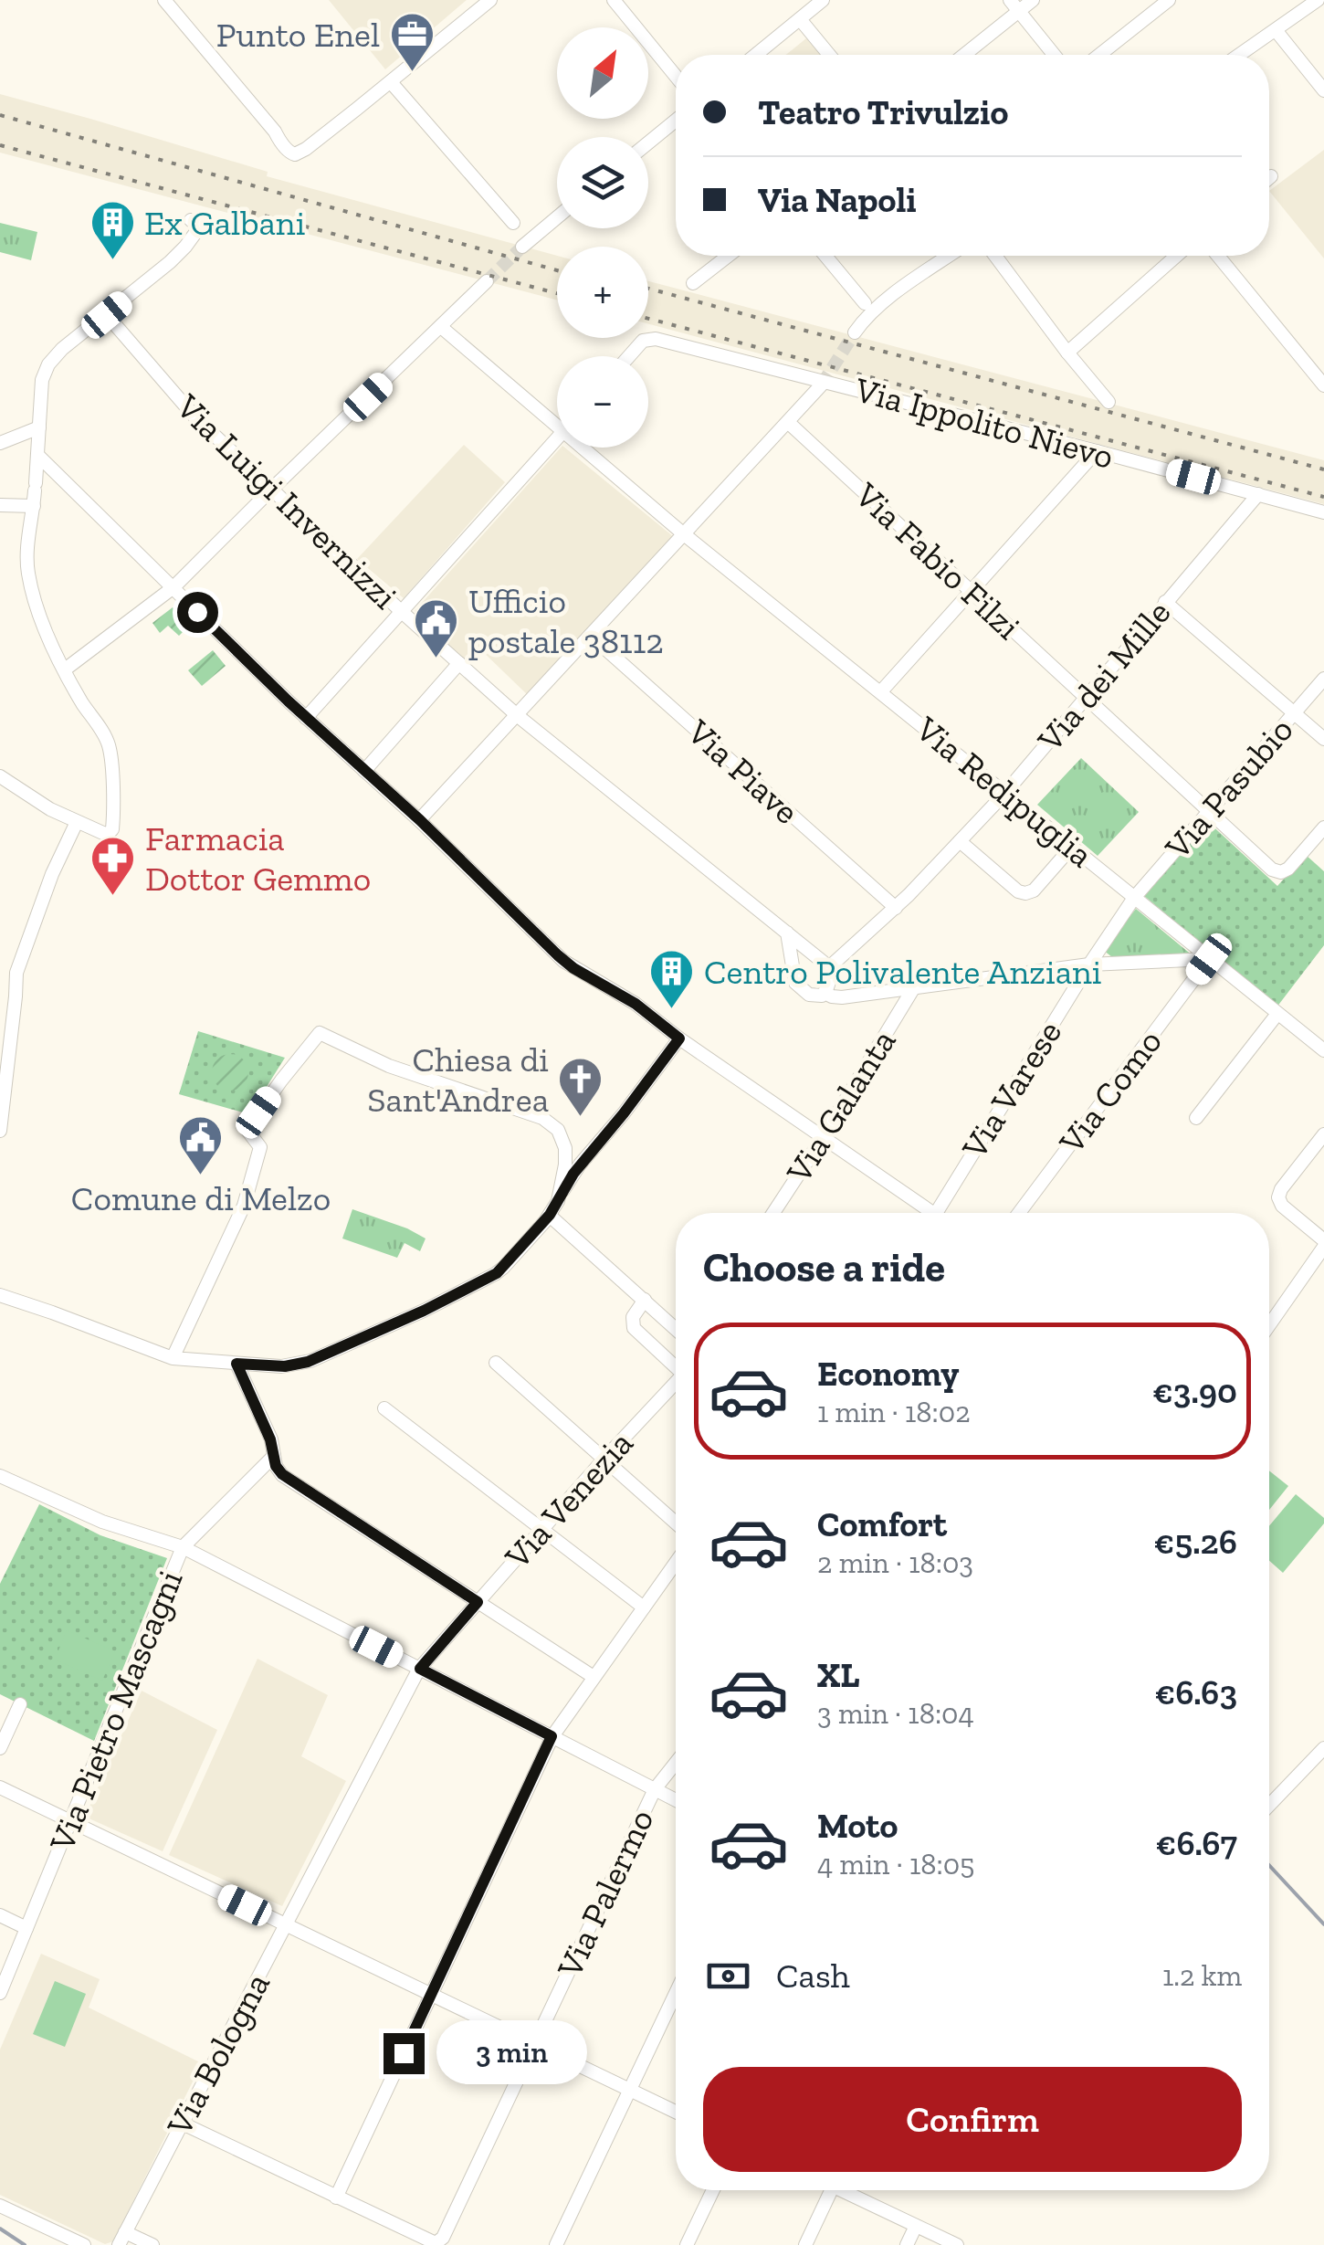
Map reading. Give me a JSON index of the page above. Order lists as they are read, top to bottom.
{
  "streets": {
    "street": [
      "Via Ippolito Nievo",
      "Via Luigi Invernizzi",
      "Via Fabio Filzi",
      "Via dei Mille",
      "Via Piave",
      "Via Pasubio",
      "Via Redipuglia",
      "Via Varese",
      "Via Como",
      "Via Galanta",
      "Via Venezia",
      "Via Pietro Mascagni",
      "Via Palermo",
      "Via Bologna"
    ]
  },
  "crossings": [
    ["Via Ippolito Nievo", "Via dei Mille"],
    ["Via Luigi Invernizzi", "Via dei Mille"],
    ["Via Fabio Filzi", "Via dei Mille"],
    ["Via Fabio Filzi", "Via Pasubio"],
    ["Via dei Mille", "Via Piave"],
    ["Via dei Mille", "Via Redipuglia"],
    ["Via Pasubio", "Via Redipuglia"],
    ["Via Pasubio", "Via Varese"],
    ["Via Redipuglia", "Via Como"],
    ["Via Venezia", "Via Bologna"]
  ],
  "places": {
    "office": ["Punto Enel"],
    "building": ["Ex Galbani", "Centro Polivalente Anziani"],
    "public building": ["Ufficio postale 38112", "Comune di Melzo"],
    "pharmacy": ["Farmacia Dottor Gemmo"],
    "church": ["Chiesa di Sant'Andrea"]
  },
  "north": "top right",
  "page": {
    "map_buttons": ["+", "−"],
    "banner": ["Teatro Trivulzio", "Via Napoli"],
    "heading": "Choose a ride",
    "list": [
      {
        "name": "Economy",
        "note": "1 min · 18:02",
        "value": "€3.90"
      },
      {
        "name": "Comfort",
        "note": "2 min · 18:03",
        "value": "€5.26"
      },
      {
        "name": "XL",
        "note": "3 min · 18:04",
        "value": "€6.63"
      },
      {
        "name": "Moto",
        "note": "4 min · 18:05",
        "value": "€6.67"
      }
    ],
    "pay": ["Cash", "1.2 km"],
    "bubble": "3 min",
    "buttons": "Confirm"
  }
}
